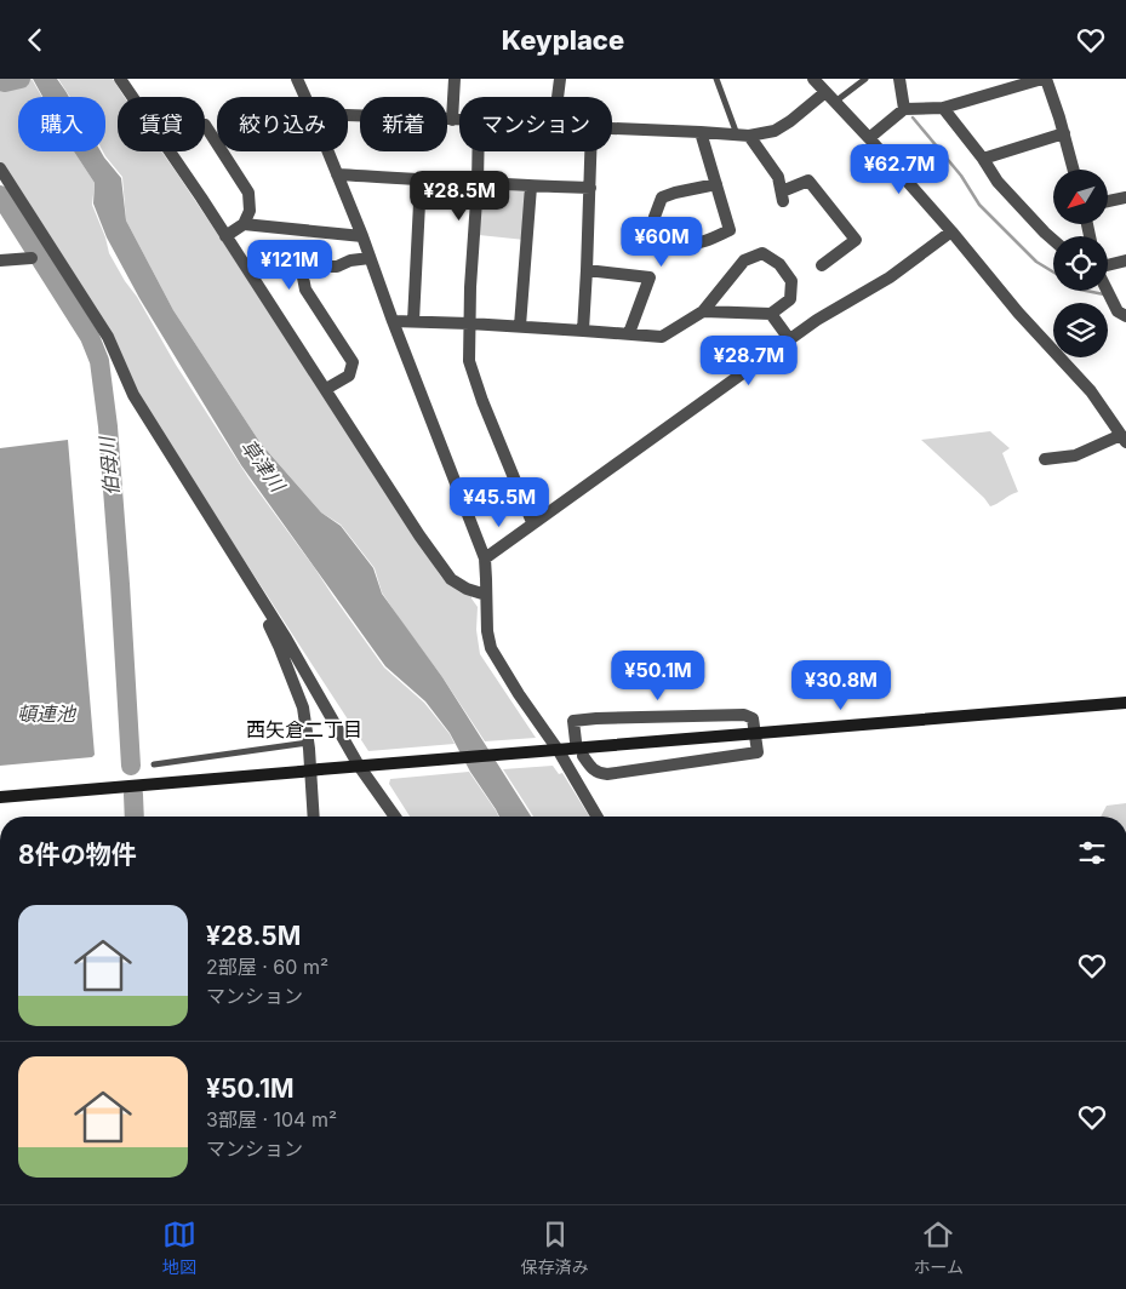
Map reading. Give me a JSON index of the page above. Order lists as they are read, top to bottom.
{
  "districts": ["西矢倉二丁目"],
  "water": ["草津川", "伯母川", "頓連池"],
  "north": "bottom left",
  "page": {
    "header": "Keyplace",
    "chip": [
      "購入",
      "賃貸",
      "絞り込み",
      "新着",
      "マンション"
    ],
    "price": [
      "¥62.7M",
      "¥28.5M",
      "¥60M",
      "¥121M",
      "¥28.7M",
      "¥45.5M",
      "¥50.1M",
      "¥30.8M"
    ],
    "heading": "8件の物件",
    "list": [
      {
        "name": "¥28.5M",
        "note": "2部屋 · 60 m² · マンション"
      },
      {
        "name": "¥50.1M",
        "note": "3部屋 · 104 m² · マンション"
      }
    ],
    "tabs": ["地図", "保存済み", "ホーム"]
  }
}
